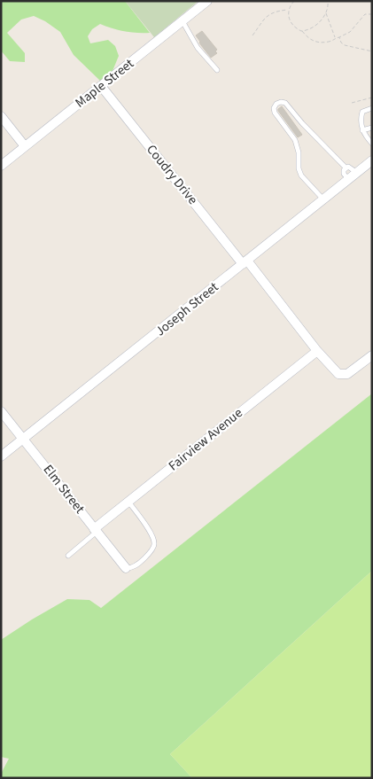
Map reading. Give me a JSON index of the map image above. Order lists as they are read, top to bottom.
{
  "streets": {
    "street": [
      "Maple Street",
      "Coudry Drive",
      "Joseph Street",
      "Fairview Avenue",
      "Elm Street"
    ]
  },
  "crossings": [
    ["Maple Street", "Coudry Drive"],
    ["Coudry Drive", "Joseph Street"],
    ["Coudry Drive", "Fairview Avenue"],
    ["Joseph Street", "Elm Street"],
    ["Fairview Avenue", "Elm Street"]
  ]
}
